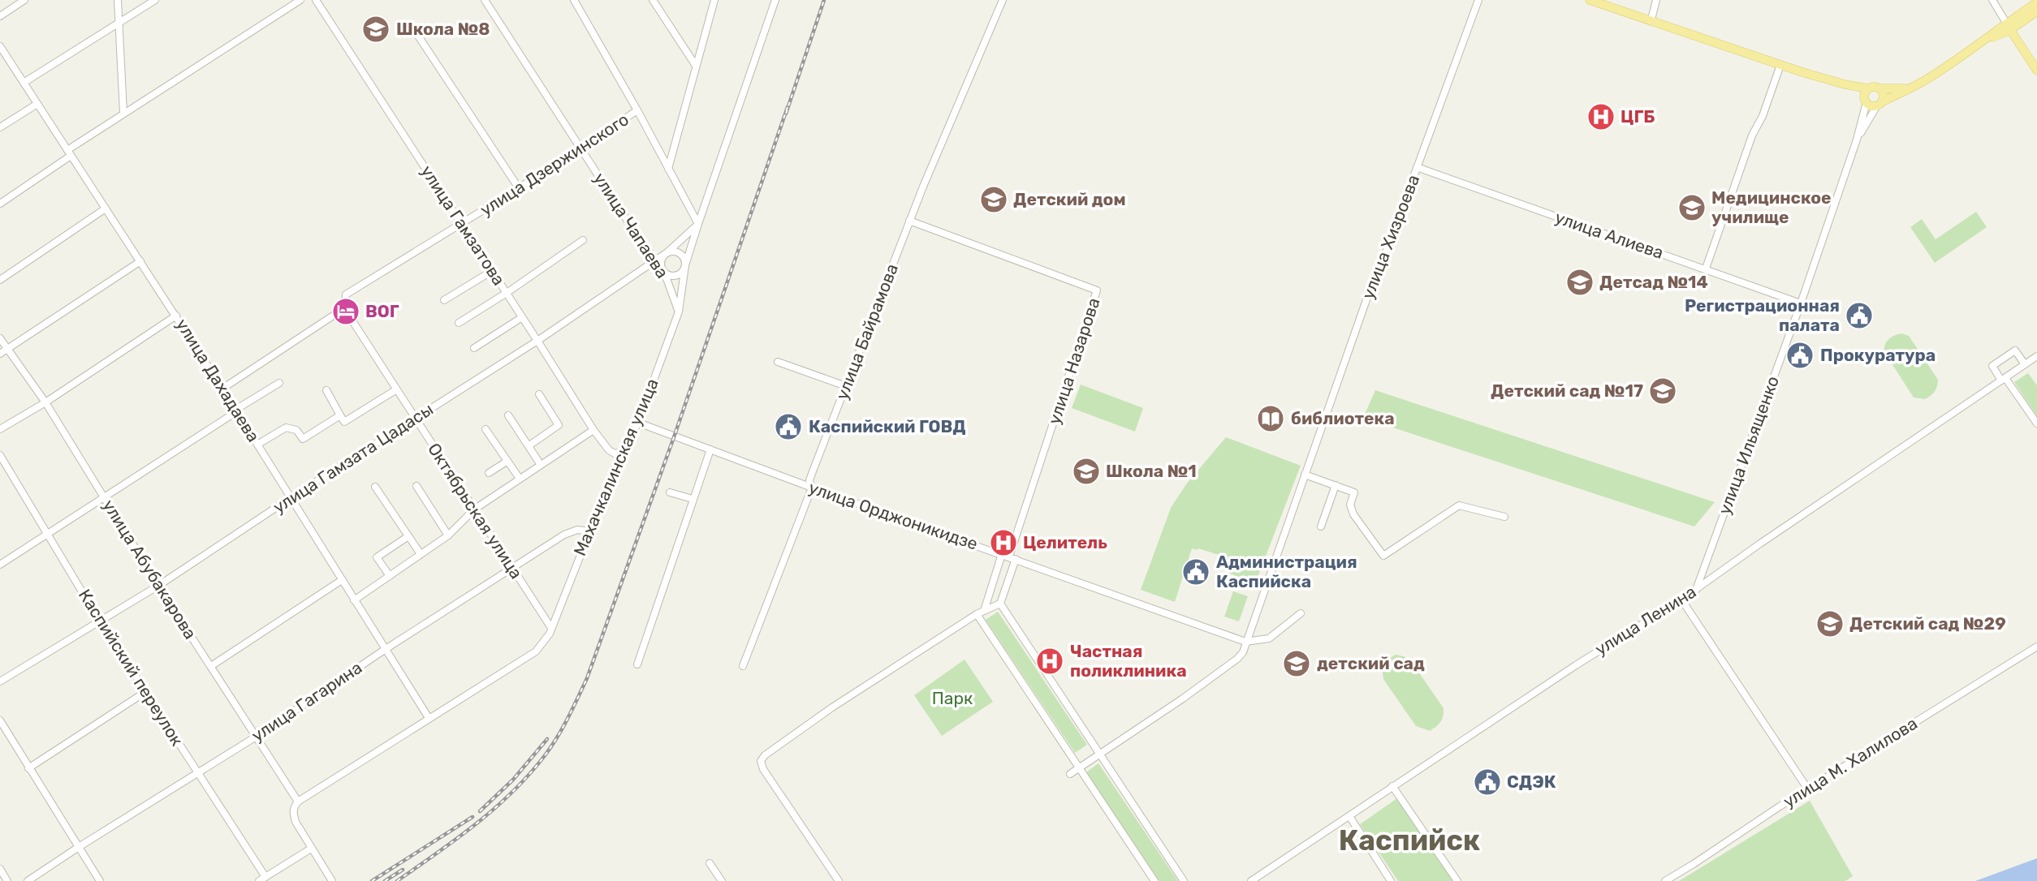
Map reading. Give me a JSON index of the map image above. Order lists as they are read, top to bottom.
{
  "streets": {
    "street": [
      "улица Дзержинского",
      "улица Гамзатова",
      "улица Чапаева",
      "улица Алиева",
      "улица Хизроева",
      "улица Байрамова",
      "улица Назарова",
      "улица Дахадаева",
      "улица Ильященко",
      "улица Гамзата Цадасы",
      "Махачкалинская улица",
      "Октябрьская улица",
      "улица Орджоникидзе",
      "улица Абубакарова",
      "улица Ленина",
      "Каспийский переулок",
      "улица Гагарина",
      "улица М. Халилова"
    ]
  },
  "crossings": [
    ["улица Дзержинского", "улица Гамзатова"],
    ["улица Дзержинского", "улица Чапаева"],
    ["улица Дзержинского", "улица Дахадаева"],
    ["улица Дзержинского", "Октябрьская улица"],
    ["улица Гамзатова", "улица Гамзата Цадасы"],
    ["улица Гамзатова", "Махачкалинская улица"],
    ["улица Чапаева", "улица Гамзата Цадасы"],
    ["улица Чапаева", "Махачкалинская улица"],
    ["улица Алиева", "улица Хизроева"],
    ["улица Алиева", "улица Ильященко"],
    ["улица Хизроева", "улица Орджоникидзе"],
    ["улица Байрамова", "улица Назарова"],
    ["улица Байрамова", "улица Орджоникидзе"],
    ["улица Назарова", "улица Орджоникидзе"],
    ["улица Дахадаева", "улица Гамзата Цадасы"],
    ["улица Дахадаева", "Махачкалинская улица"],
    ["улица Дахадаева", "улица Гагарина"],
    ["улица Ильященко", "улица Ленина"],
    ["улица Гамзата Цадасы", "Махачкалинская улица"],
    ["улица Гамзата Цадасы", "Октябрьская улица"],
    ["улица Гамзата Цадасы", "улица Абубакарова"],
    ["улица Гамзата Цадасы", "Каспийский переулок"],
    ["Махачкалинская улица", "Октябрьская улица"],
    ["Махачкалинская улица", "улица Орджоникидзе"],
    ["Махачкалинская улица", "улица Абубакарова"],
    ["Махачкалинская улица", "улица Гагарина"],
    ["Октябрьская улица", "улица Гагарина"],
    ["улица Абубакарова", "улица Гагарина"],
    ["Каспийский переулок", "улица Гагарина"]
  ],
  "districts": ["Каспийск"],
  "parks": ["Парк"],
  "places": {
    "school or university": [
      "Школа №8",
      "Детский дом",
      "Медицинское училище",
      "Детсад №14",
      "Детский сад №17",
      "Школа №1",
      "Детский сад №29",
      "детский сад"
    ],
    "hospital": ["ЦГБ", "Целитель", "Частная поликлиника"],
    "hotel": ["ВОГ"],
    "public building": [
      "Регистрационная палата",
      "Прокуратура",
      "Каспийский ГОВД",
      "Администрация Каспийска",
      "СДЭК"
    ],
    "library": ["библиотека"]
  }
}
